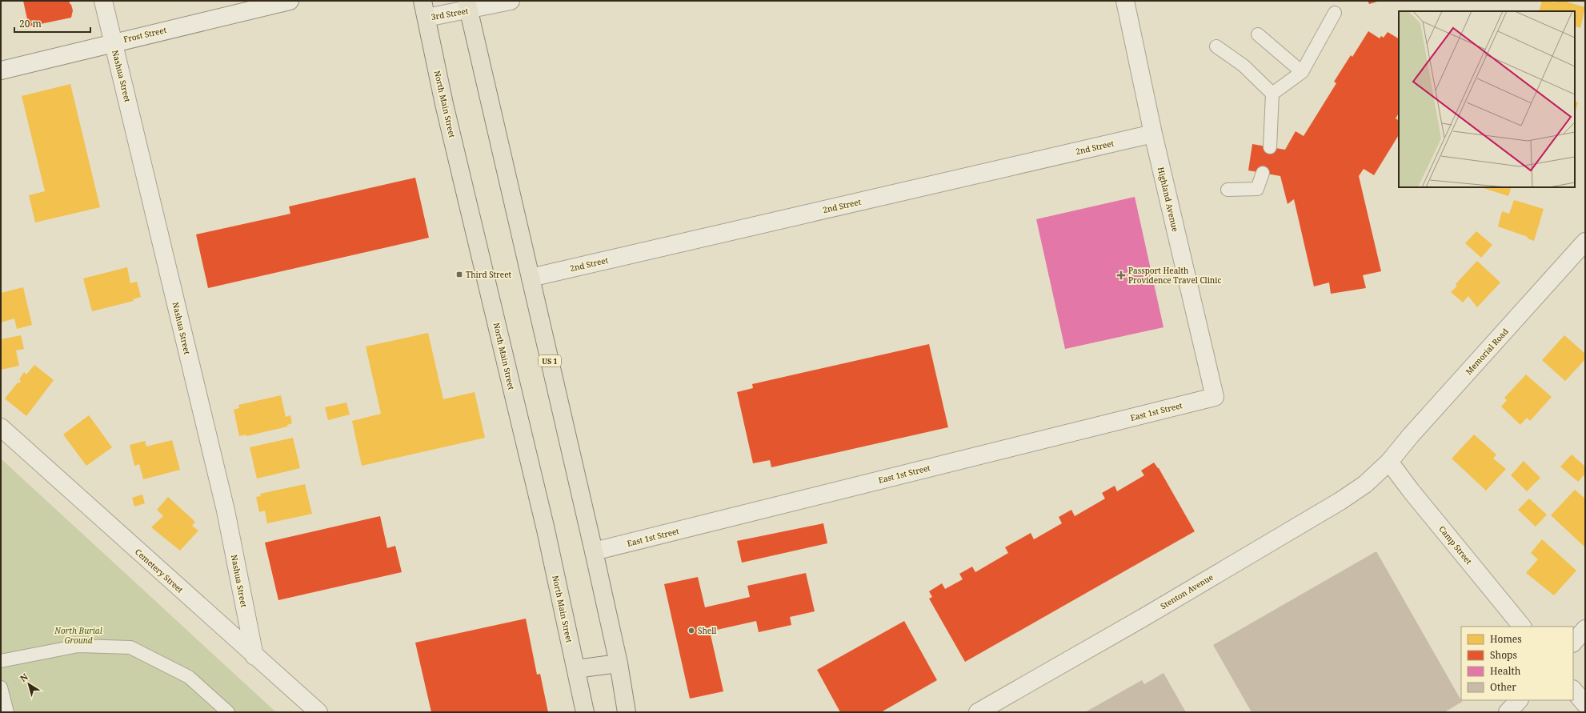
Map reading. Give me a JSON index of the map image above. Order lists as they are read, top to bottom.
{
  "streets": {
    "main road": ["North Main Street", "US 1"],
    "street": [
      "3rd Street",
      "Frost Street",
      "Nashua Street",
      "2nd Street",
      "Highland Avenue",
      "Memorial Road",
      "East 1st Street",
      "Camp Street",
      "Cemetery Street",
      "Stenton Avenue"
    ]
  },
  "crossings": [
    ["3rd Street", "North Main Street"],
    ["3rd Street", "US 1"],
    ["Frost Street", "Nashua Street"],
    ["Nashua Street", "Cemetery Street"],
    ["2nd Street", "Highland Avenue"],
    ["2nd Street", "US 1"],
    ["Highland Avenue", "East 1st Street"],
    ["Memorial Road", "Camp Street"],
    ["Memorial Road", "Stenton Avenue"],
    ["US 1", "East 1st Street"],
    ["Camp Street", "Stenton Avenue"]
  ],
  "parks": ["North Burial Ground"],
  "places": {
    "transit": ["Third Street"],
    "health": ["Passport Health Providence Travel Clinic"],
    "other": ["Shell"]
  },
  "legend": [
    "Homes",
    "Shops",
    "Health",
    "Other"
  ],
  "scale_bar": "20 m",
  "north": "top left"
}
